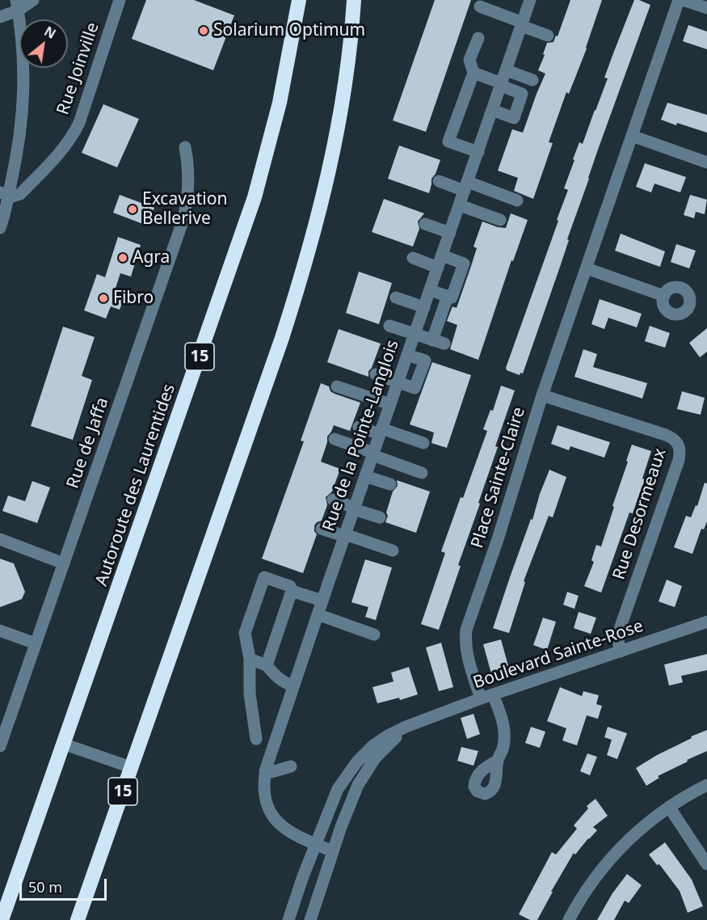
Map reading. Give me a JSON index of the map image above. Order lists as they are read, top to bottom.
{
  "streets": {
    "highway": ["15", "Autoroute des Laurentides"],
    "street": [
      "Rue Joinville",
      "Rue de la Pointe-Langlois",
      "Rue de Jaffa",
      "Place Sainte-Claire",
      "Rue Desormeaux",
      "Boulevard Sainte-Rose"
    ]
  },
  "crossings": [
    ["Rue de la Pointe-Langlois", "Boulevard Sainte-Rose"],
    ["Place Sainte-Claire", "Rue Desormeaux"],
    ["Place Sainte-Claire", "Boulevard Sainte-Rose"],
    ["Rue Desormeaux", "Boulevard Sainte-Rose"]
  ],
  "places": [
    "Solarium Optimum",
    "Excavation Bellerive",
    "Agra",
    "Fibro"
  ],
  "scale_bar": "50 m",
  "north": "top right"
}
